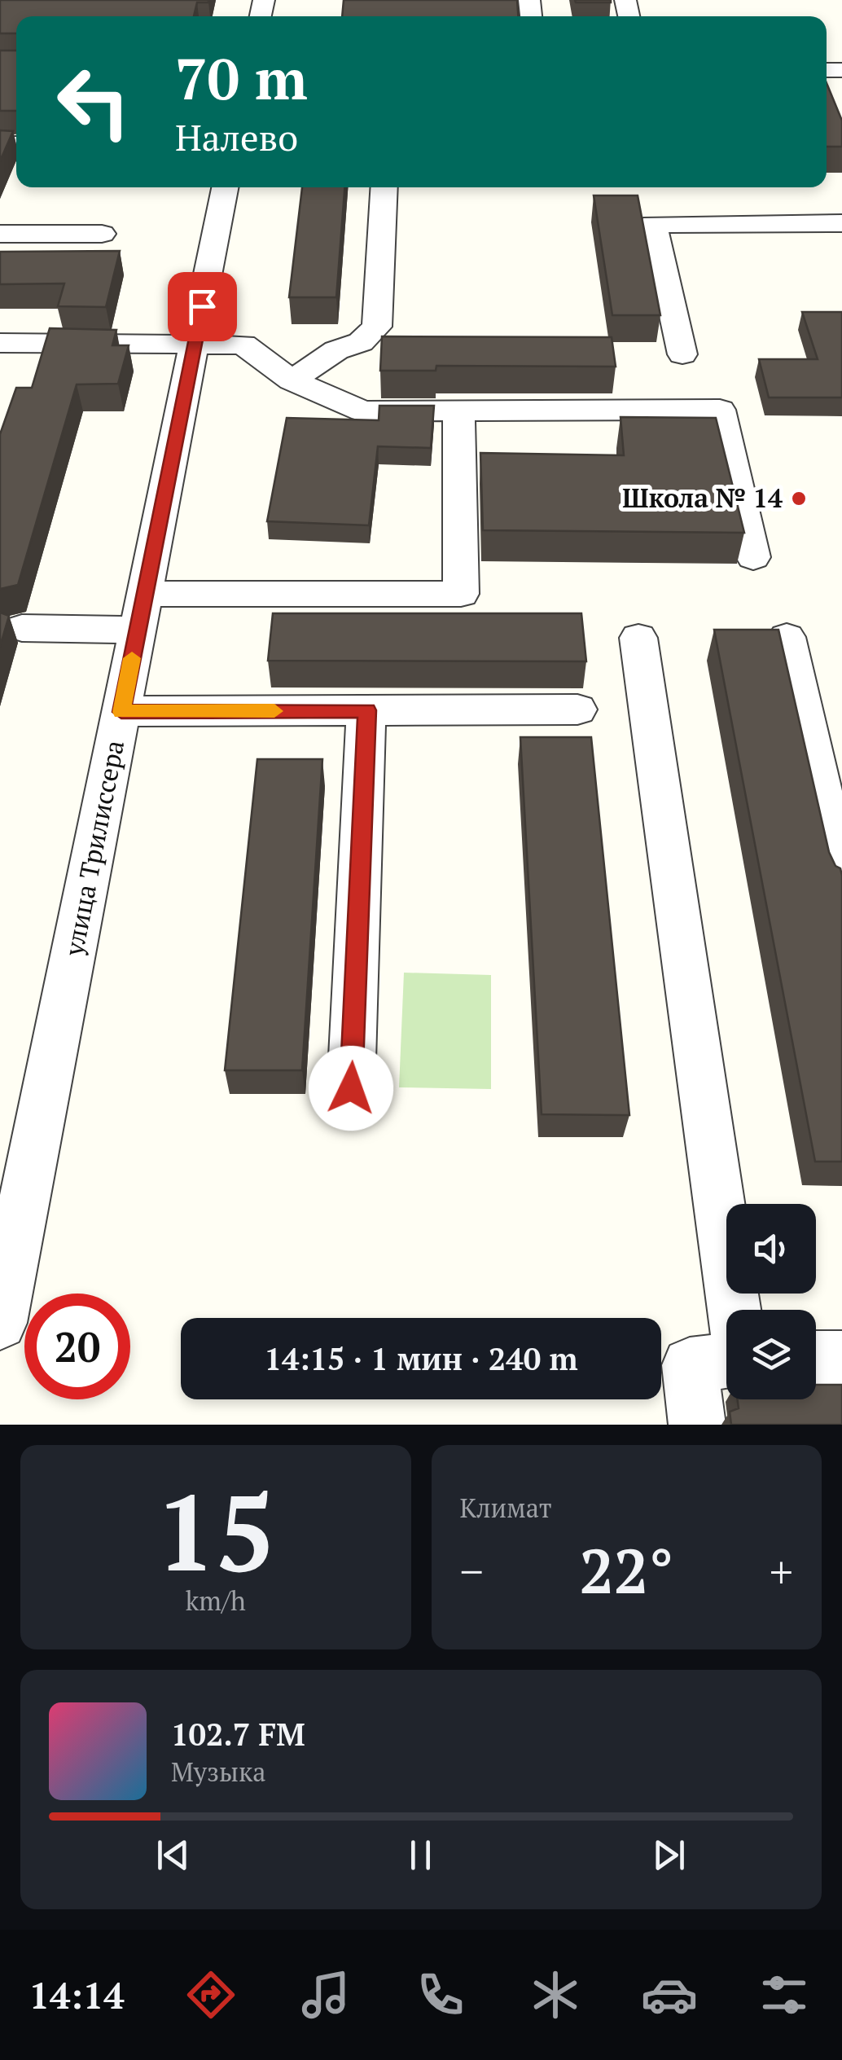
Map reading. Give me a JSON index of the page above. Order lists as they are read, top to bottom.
{
  "streets": {
    "street": ["улица Трилиссера"]
  },
  "places": ["Школа № 14"],
  "page": {
    "turn": ["70 m", "Налево"],
    "limit": "20",
    "trip": "14:15 · 1 мин · 240 m",
    "tile": [
      ["15", "km/h"],
      "Климат"
    ],
    "heat": ["−", "22°", "+"],
    "song": ["102.7 FM", "Музыка"],
    "tabs": "14:14"
  }
}
